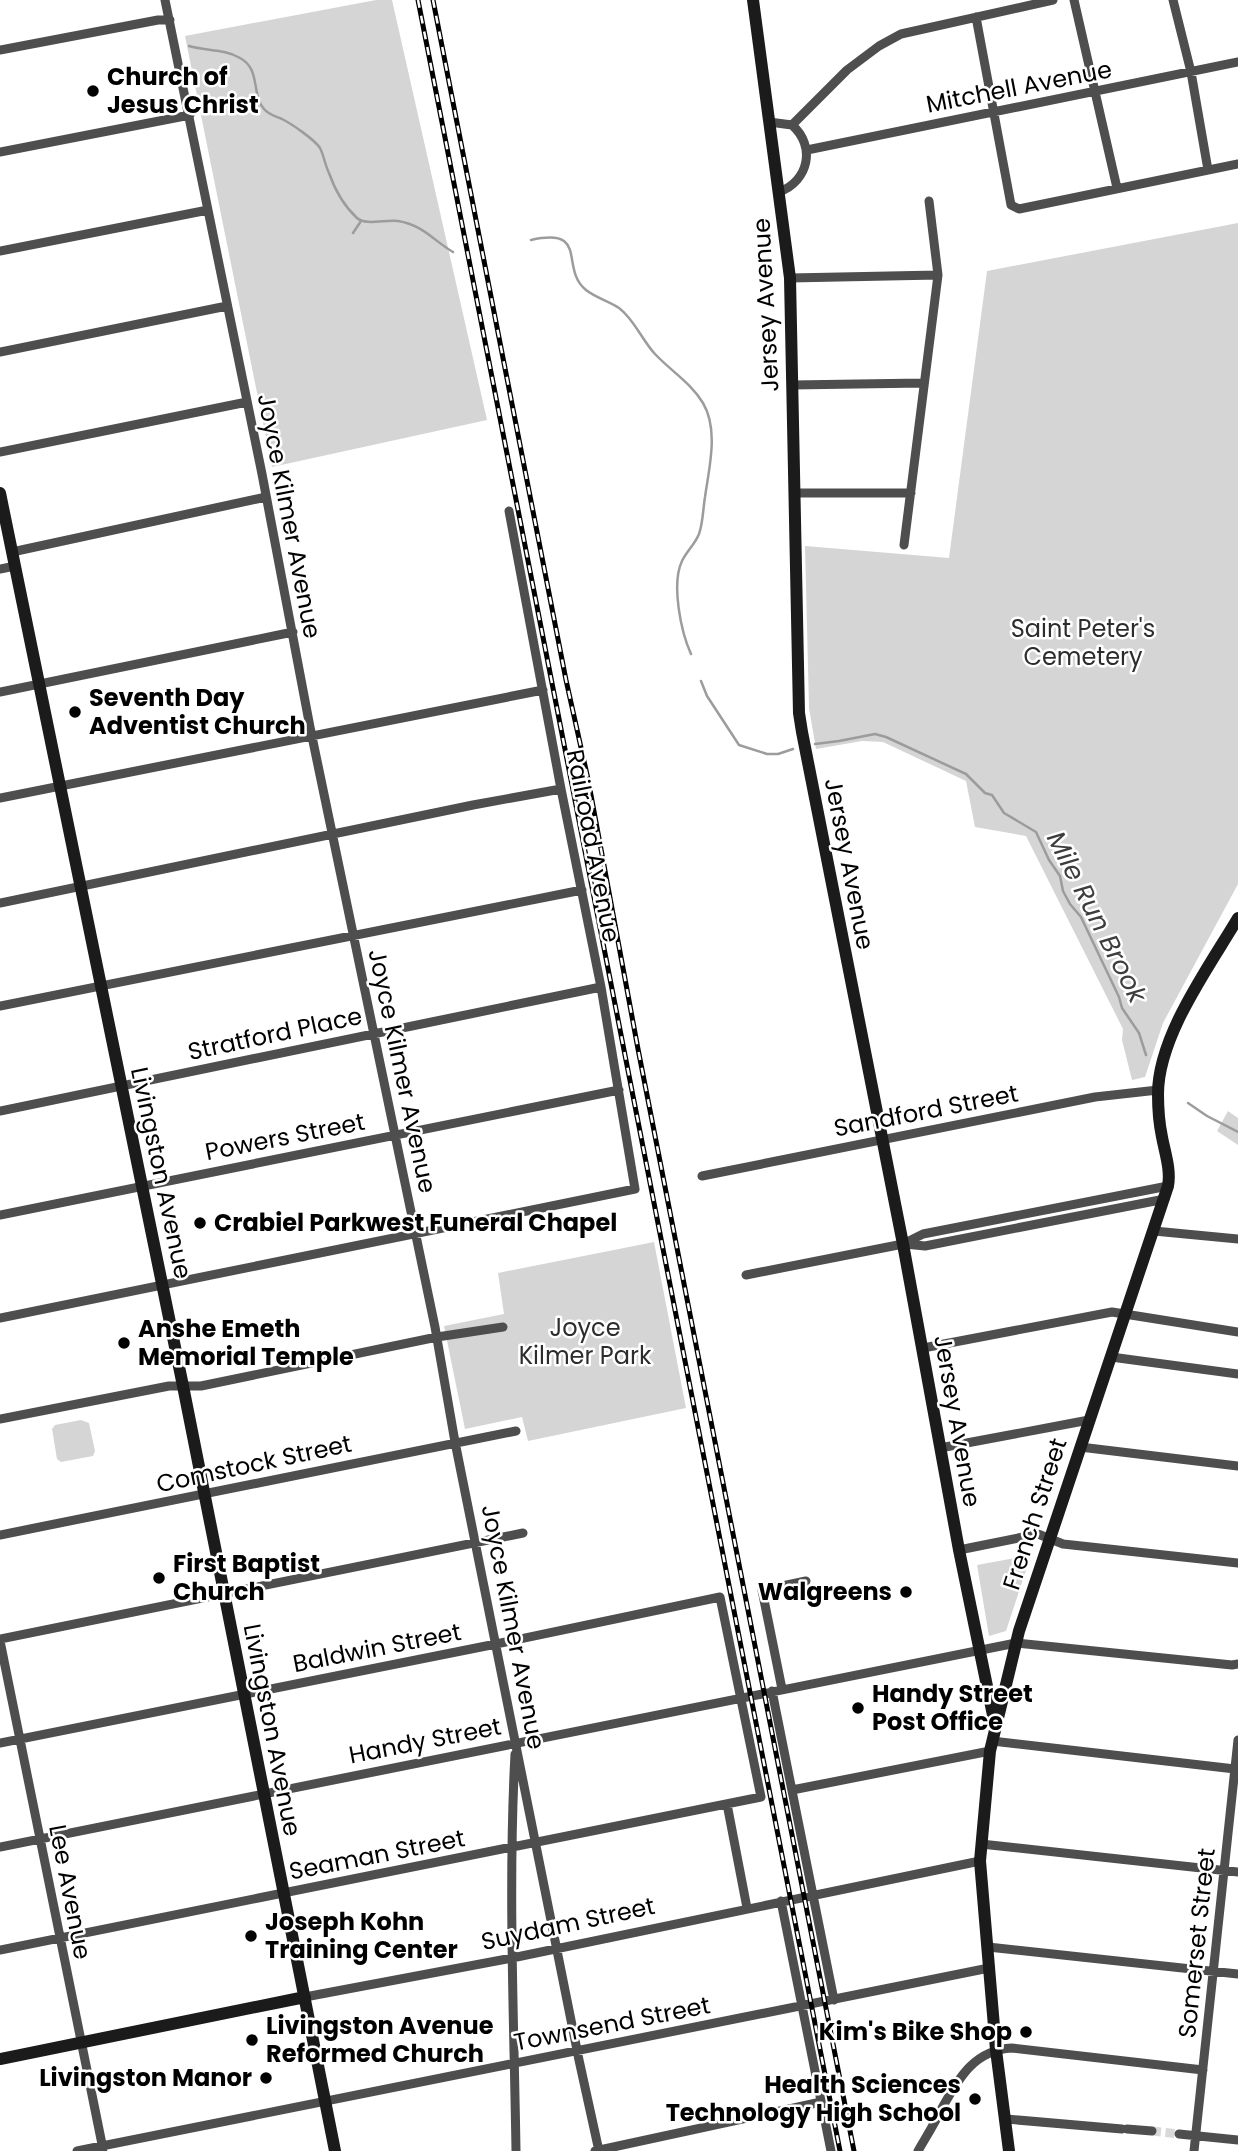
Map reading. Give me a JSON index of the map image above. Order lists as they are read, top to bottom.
{
  "streets": {
    "main road": [
      "Jersey Avenue",
      "Livingston Avenue",
      "French Street",
      "Suydam Street"
    ],
    "street": [
      "Mitchell Avenue",
      "Joyce Kilmer Avenue",
      "Railroad Avenue",
      "Stratford Place",
      "Sandford Street",
      "Powers Street",
      "Comstock Street",
      "Baldwin Street",
      "Handy Street",
      "Seaman Street",
      "Lee Avenue",
      "Somerset Street",
      "Townsend Street"
    ]
  },
  "crossings": [
    ["Jersey Avenue", "Sandford Street"],
    ["Jersey Avenue", "French Street"],
    ["Jersey Avenue", "Handy Street"],
    ["Joyce Kilmer Avenue", "Railroad Avenue"],
    ["Joyce Kilmer Avenue", "Stratford Place"],
    ["Joyce Kilmer Avenue", "Powers Street"],
    ["Joyce Kilmer Avenue", "Comstock Street"],
    ["Joyce Kilmer Avenue", "Baldwin Street"],
    ["Joyce Kilmer Avenue", "Handy Street"],
    ["Joyce Kilmer Avenue", "Seaman Street"],
    ["Joyce Kilmer Avenue", "Suydam Street"],
    ["Joyce Kilmer Avenue", "Townsend Street"],
    ["Railroad Avenue", "Stratford Place"],
    ["Railroad Avenue", "Powers Street"],
    ["Stratford Place", "Livingston Avenue"],
    ["Sandford Street", "French Street"],
    ["Powers Street", "Livingston Avenue"],
    ["Livingston Avenue", "Comstock Street"],
    ["Livingston Avenue", "Baldwin Street"],
    ["Livingston Avenue", "Handy Street"],
    ["Livingston Avenue", "Seaman Street"],
    ["Livingston Avenue", "Suydam Street"],
    ["Livingston Avenue", "Townsend Street"],
    ["French Street", "Handy Street"],
    ["French Street", "Suydam Street"],
    ["French Street", "Townsend Street"],
    ["Baldwin Street", "Handy Street"],
    ["Baldwin Street", "Seaman Street"],
    ["Baldwin Street", "Lee Avenue"],
    ["Handy Street", "Seaman Street"],
    ["Handy Street", "Lee Avenue"],
    ["Seaman Street", "Lee Avenue"],
    ["Lee Avenue", "Suydam Street"],
    ["Lee Avenue", "Townsend Street"]
  ],
  "water": ["Mile Run Brook"],
  "parks": ["Saint Peter's Cemetery", "Joyce Kilmer Park"],
  "places": [
    "Church of Jesus Christ",
    "Seventh Day Adventist Church",
    "Crabiel Parkwest Funeral Chapel",
    "Anshe Emeth Memorial Temple",
    "First Baptist Church",
    "Walgreens",
    "Handy Street Post Office",
    "Joseph Kohn Training Center",
    "Kim's Bike Shop",
    "Livingston Avenue Reformed Church",
    "Livingston Manor",
    "Health Sciences Technology High School"
  ]
}
